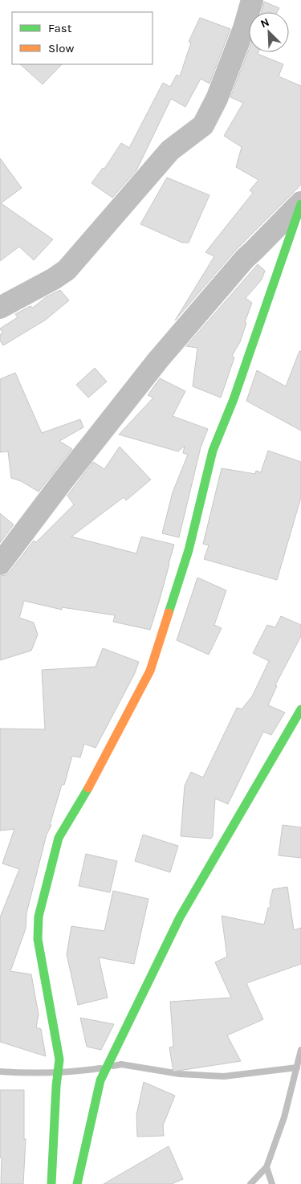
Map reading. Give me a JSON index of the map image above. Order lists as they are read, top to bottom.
{
  "legend": ["Fast", "Slow"],
  "north": "top left"
}
